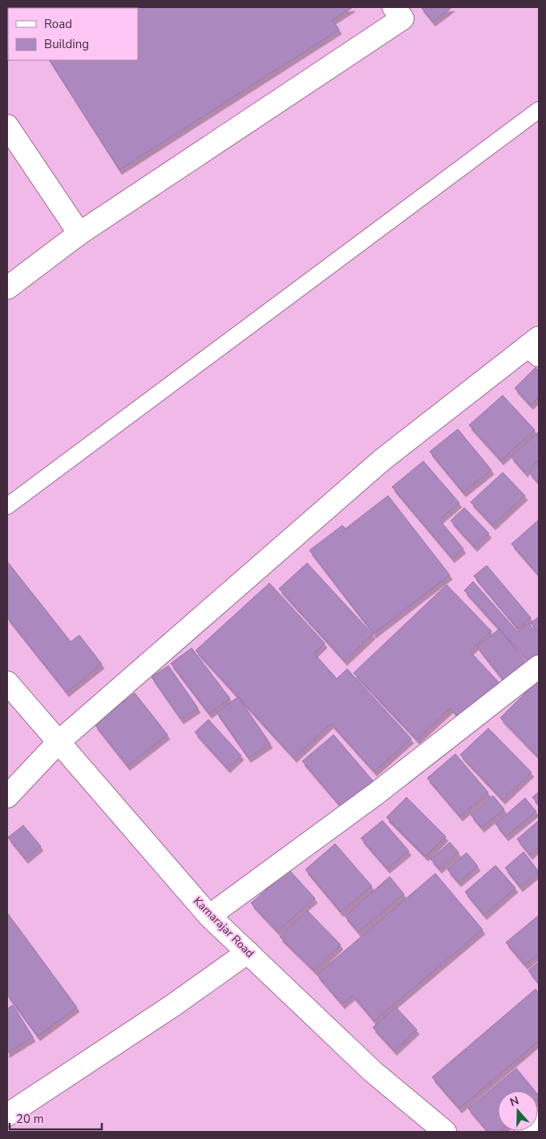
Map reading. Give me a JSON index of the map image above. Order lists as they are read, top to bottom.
{
  "streets": {
    "street": ["Kamarajar Road"]
  },
  "legend": ["Road", "Building"],
  "scale_bar": "20 m",
  "north": "top"
}
